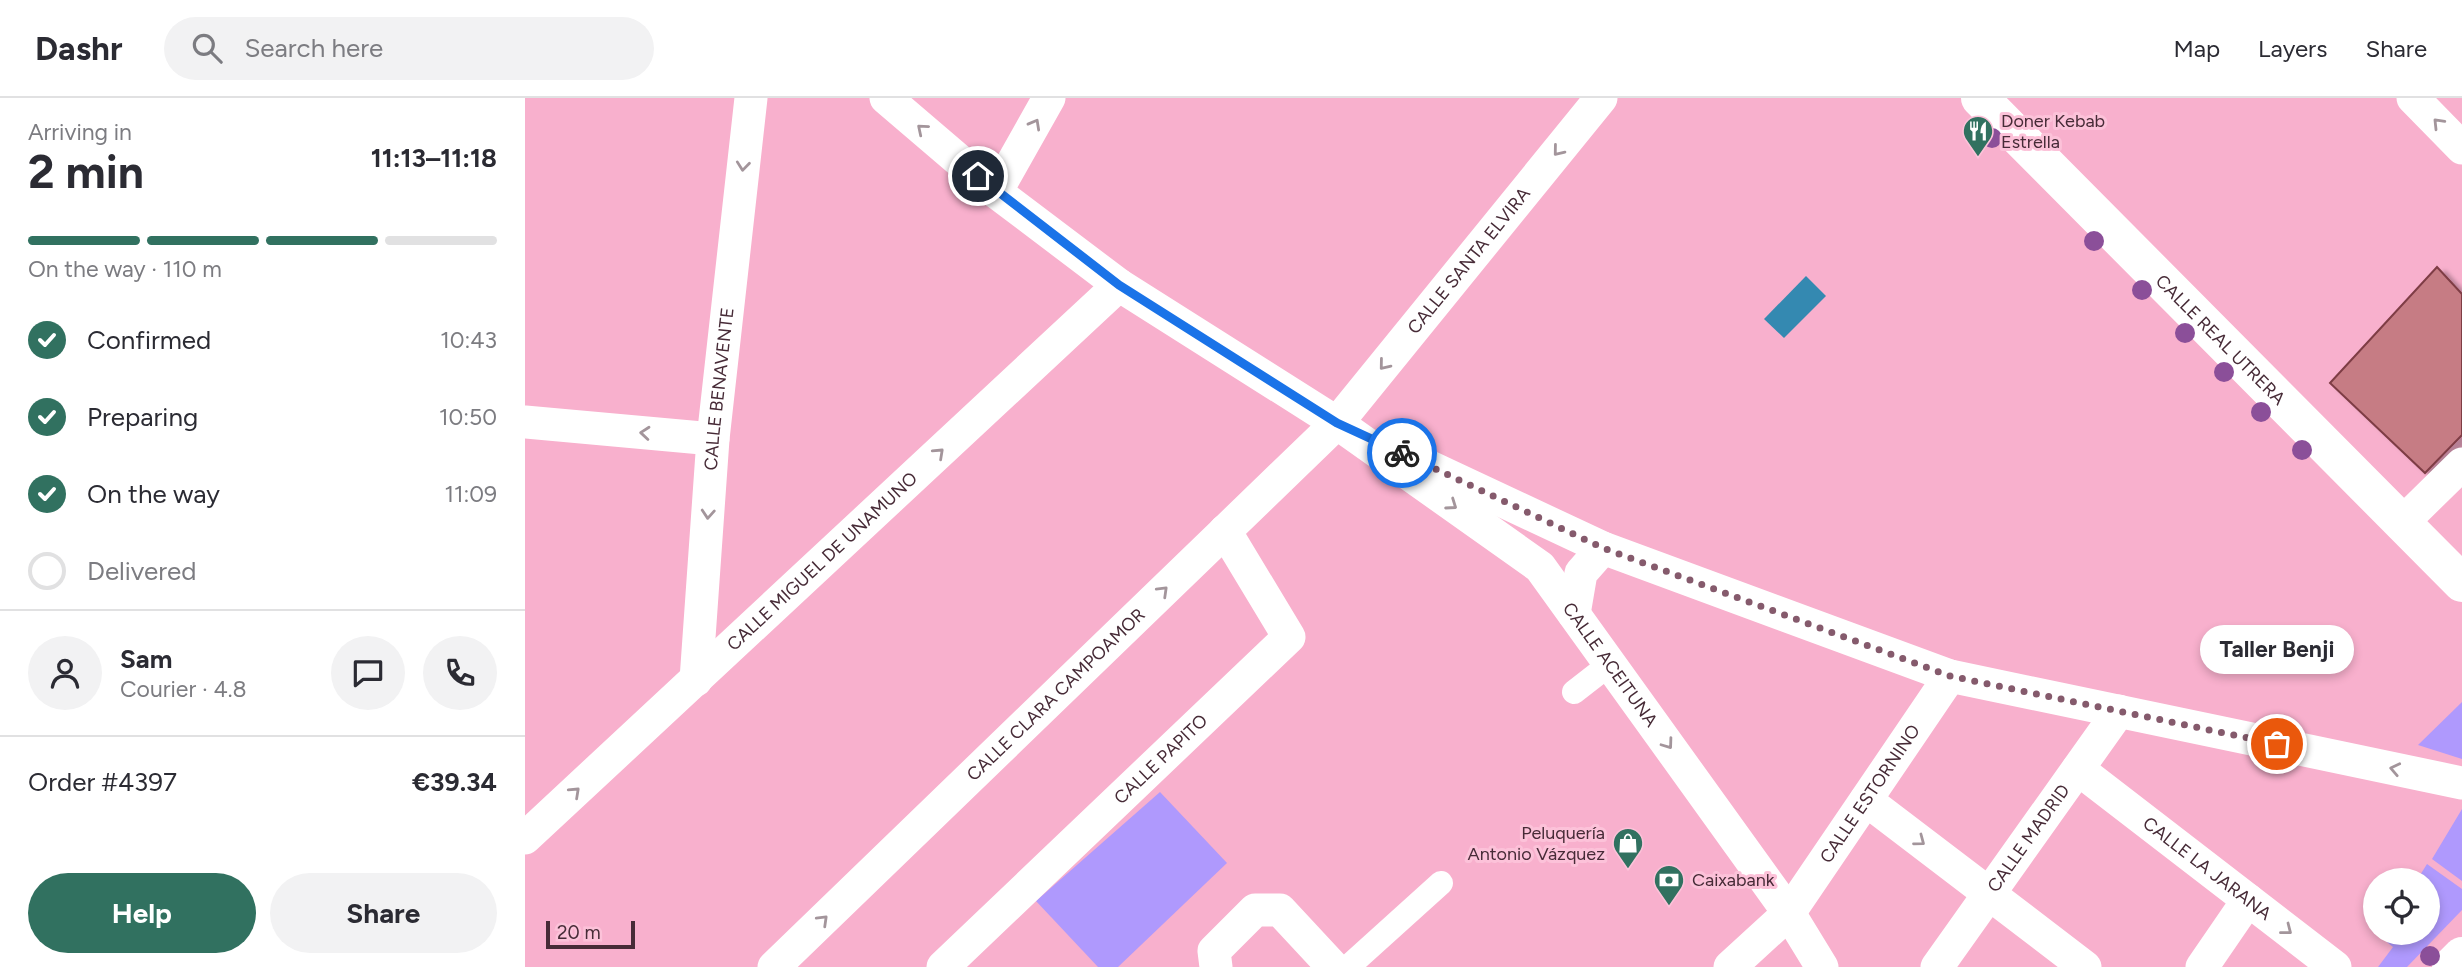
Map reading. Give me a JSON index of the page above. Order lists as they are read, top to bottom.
{
  "streets": {
    "street": [
      "CALLE SANTA ELVIRA",
      "CALLE REAL UTRERA",
      "CALLE BENAVENTE",
      "CALLE MIGUEL DE UNAMUNO",
      "CALLE ACEITUNA",
      "CALLE CLARA CAMPOAMOR",
      "CALLE PAPITO",
      "CALLE ESTORNINO",
      "CALLE MADRID",
      "CALLE LA JARANA"
    ]
  },
  "crossings": [
    ["CALLE SANTA ELVIRA", "CALLE ACEITUNA"],
    ["CALLE SANTA ELVIRA", "CALLE CLARA CAMPOAMOR"],
    ["CALLE BENAVENTE", "CALLE MIGUEL DE UNAMUNO"],
    ["CALLE ACEITUNA", "CALLE CLARA CAMPOAMOR"],
    ["CALLE ACEITUNA", "CALLE ESTORNINO"],
    ["CALLE CLARA CAMPOAMOR", "CALLE PAPITO"],
    ["CALLE MADRID", "CALLE LA JARANA"]
  ],
  "one_way": [
    "CALLE SANTA ELVIRA",
    "CALLE BENAVENTE",
    "CALLE MIGUEL DE UNAMUNO",
    "CALLE CLARA CAMPOAMOR"
  ],
  "places": {
    "restaurant": ["Doner Kebab Estrella"],
    "other": ["Taller Benji"],
    "shop": ["Peluquería Antonio Vázquez"],
    "bank": ["Caixabank"]
  },
  "scale_bar": "20 m",
  "page": {
    "header": "Dashr",
    "search": "Search here",
    "nav": ["Map", "Layers", "Share"],
    "heading": ["2 min", "Arriving in", "11:13–11:18"],
    "panel": [
      "Sam",
      "Courier · 4.8",
      "Order #4397",
      "€39.34"
    ],
    "bar": "On the way · 110 m",
    "list": [
      ["Confirmed", "10:43"],
      ["Preparing", "10:50"],
      ["On the way", "11:09"],
      "Delivered"
    ],
    "bubble": "Taller Benji",
    "buttons": ["Help", "Share"],
    "scale": "20 m"
  }
}
